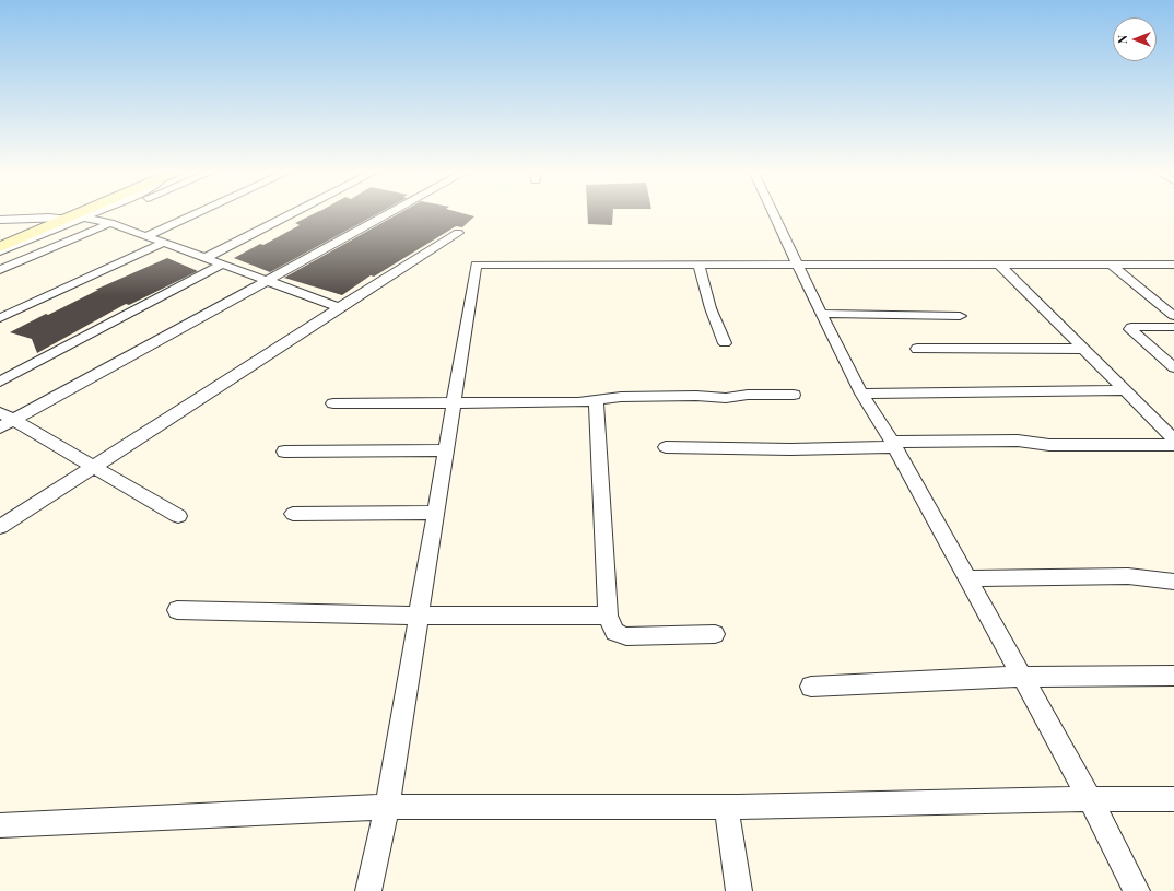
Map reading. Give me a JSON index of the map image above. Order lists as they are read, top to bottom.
{
  "north": "left"
}
